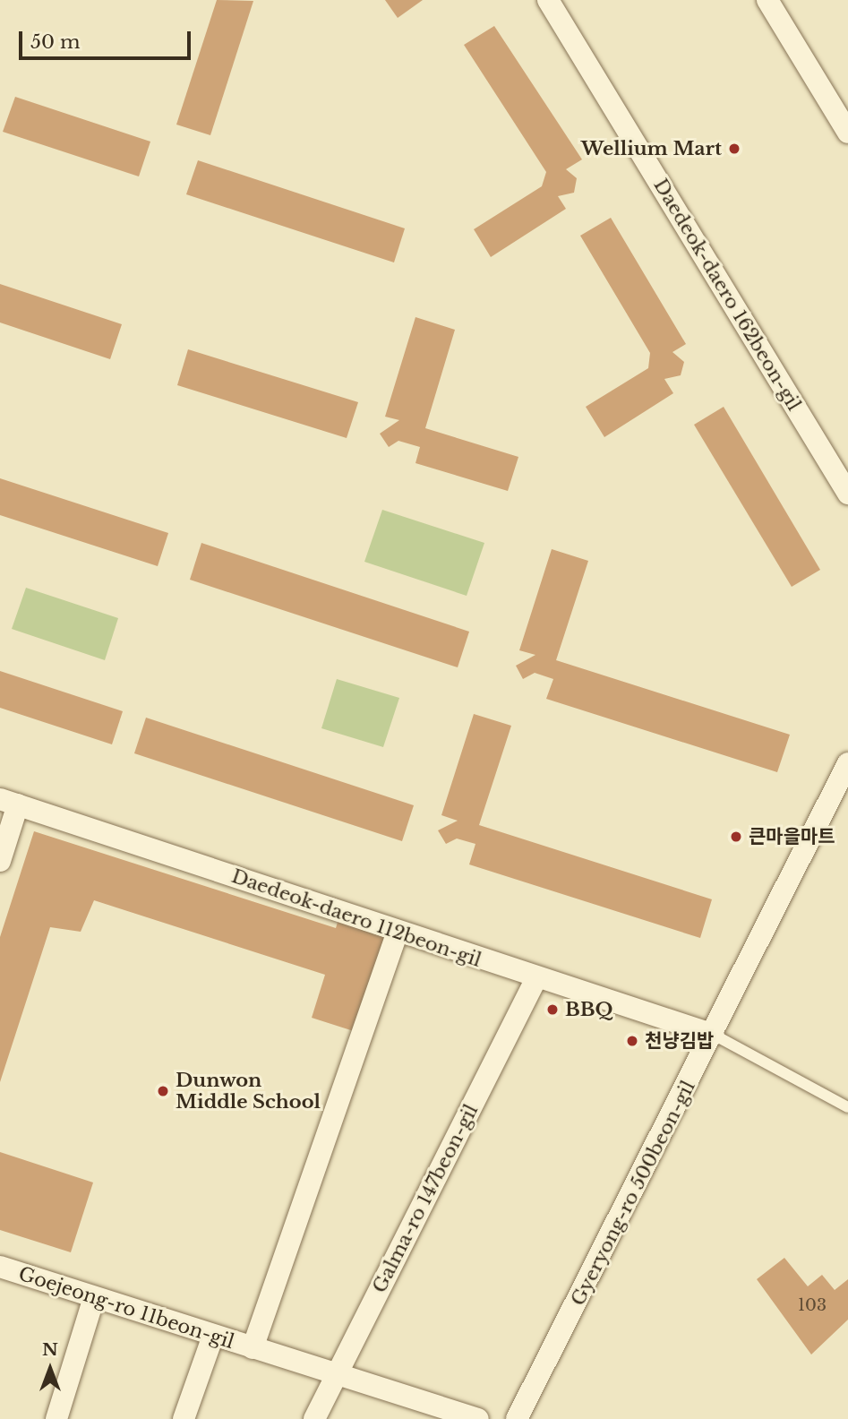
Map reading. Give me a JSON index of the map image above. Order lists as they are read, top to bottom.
{
  "streets": {
    "street": [
      "Daedeok-daero 162beon-gil",
      "Daedeok-daero 112beon-gil",
      "Gyeryong-ro 500beon-gil",
      "Galma-ro 147beon-gil",
      "Goejeong-ro 11beon-gil"
    ]
  },
  "crossings": [
    ["Daedeok-daero 112beon-gil", "Gyeryong-ro 500beon-gil"],
    ["Daedeok-daero 112beon-gil", "Galma-ro 147beon-gil"],
    ["Daedeok-daero 112beon-gil", "Goejeong-ro 11beon-gil"],
    ["Galma-ro 147beon-gil", "Goejeong-ro 11beon-gil"]
  ],
  "places": [
    "Wellium Mart",
    "큰마을마트",
    "BBQ",
    "천냥김밥",
    "Dunwon Middle School"
  ],
  "house_numbers": ["103"],
  "scale_bar": "50 m",
  "north": "top"
}
